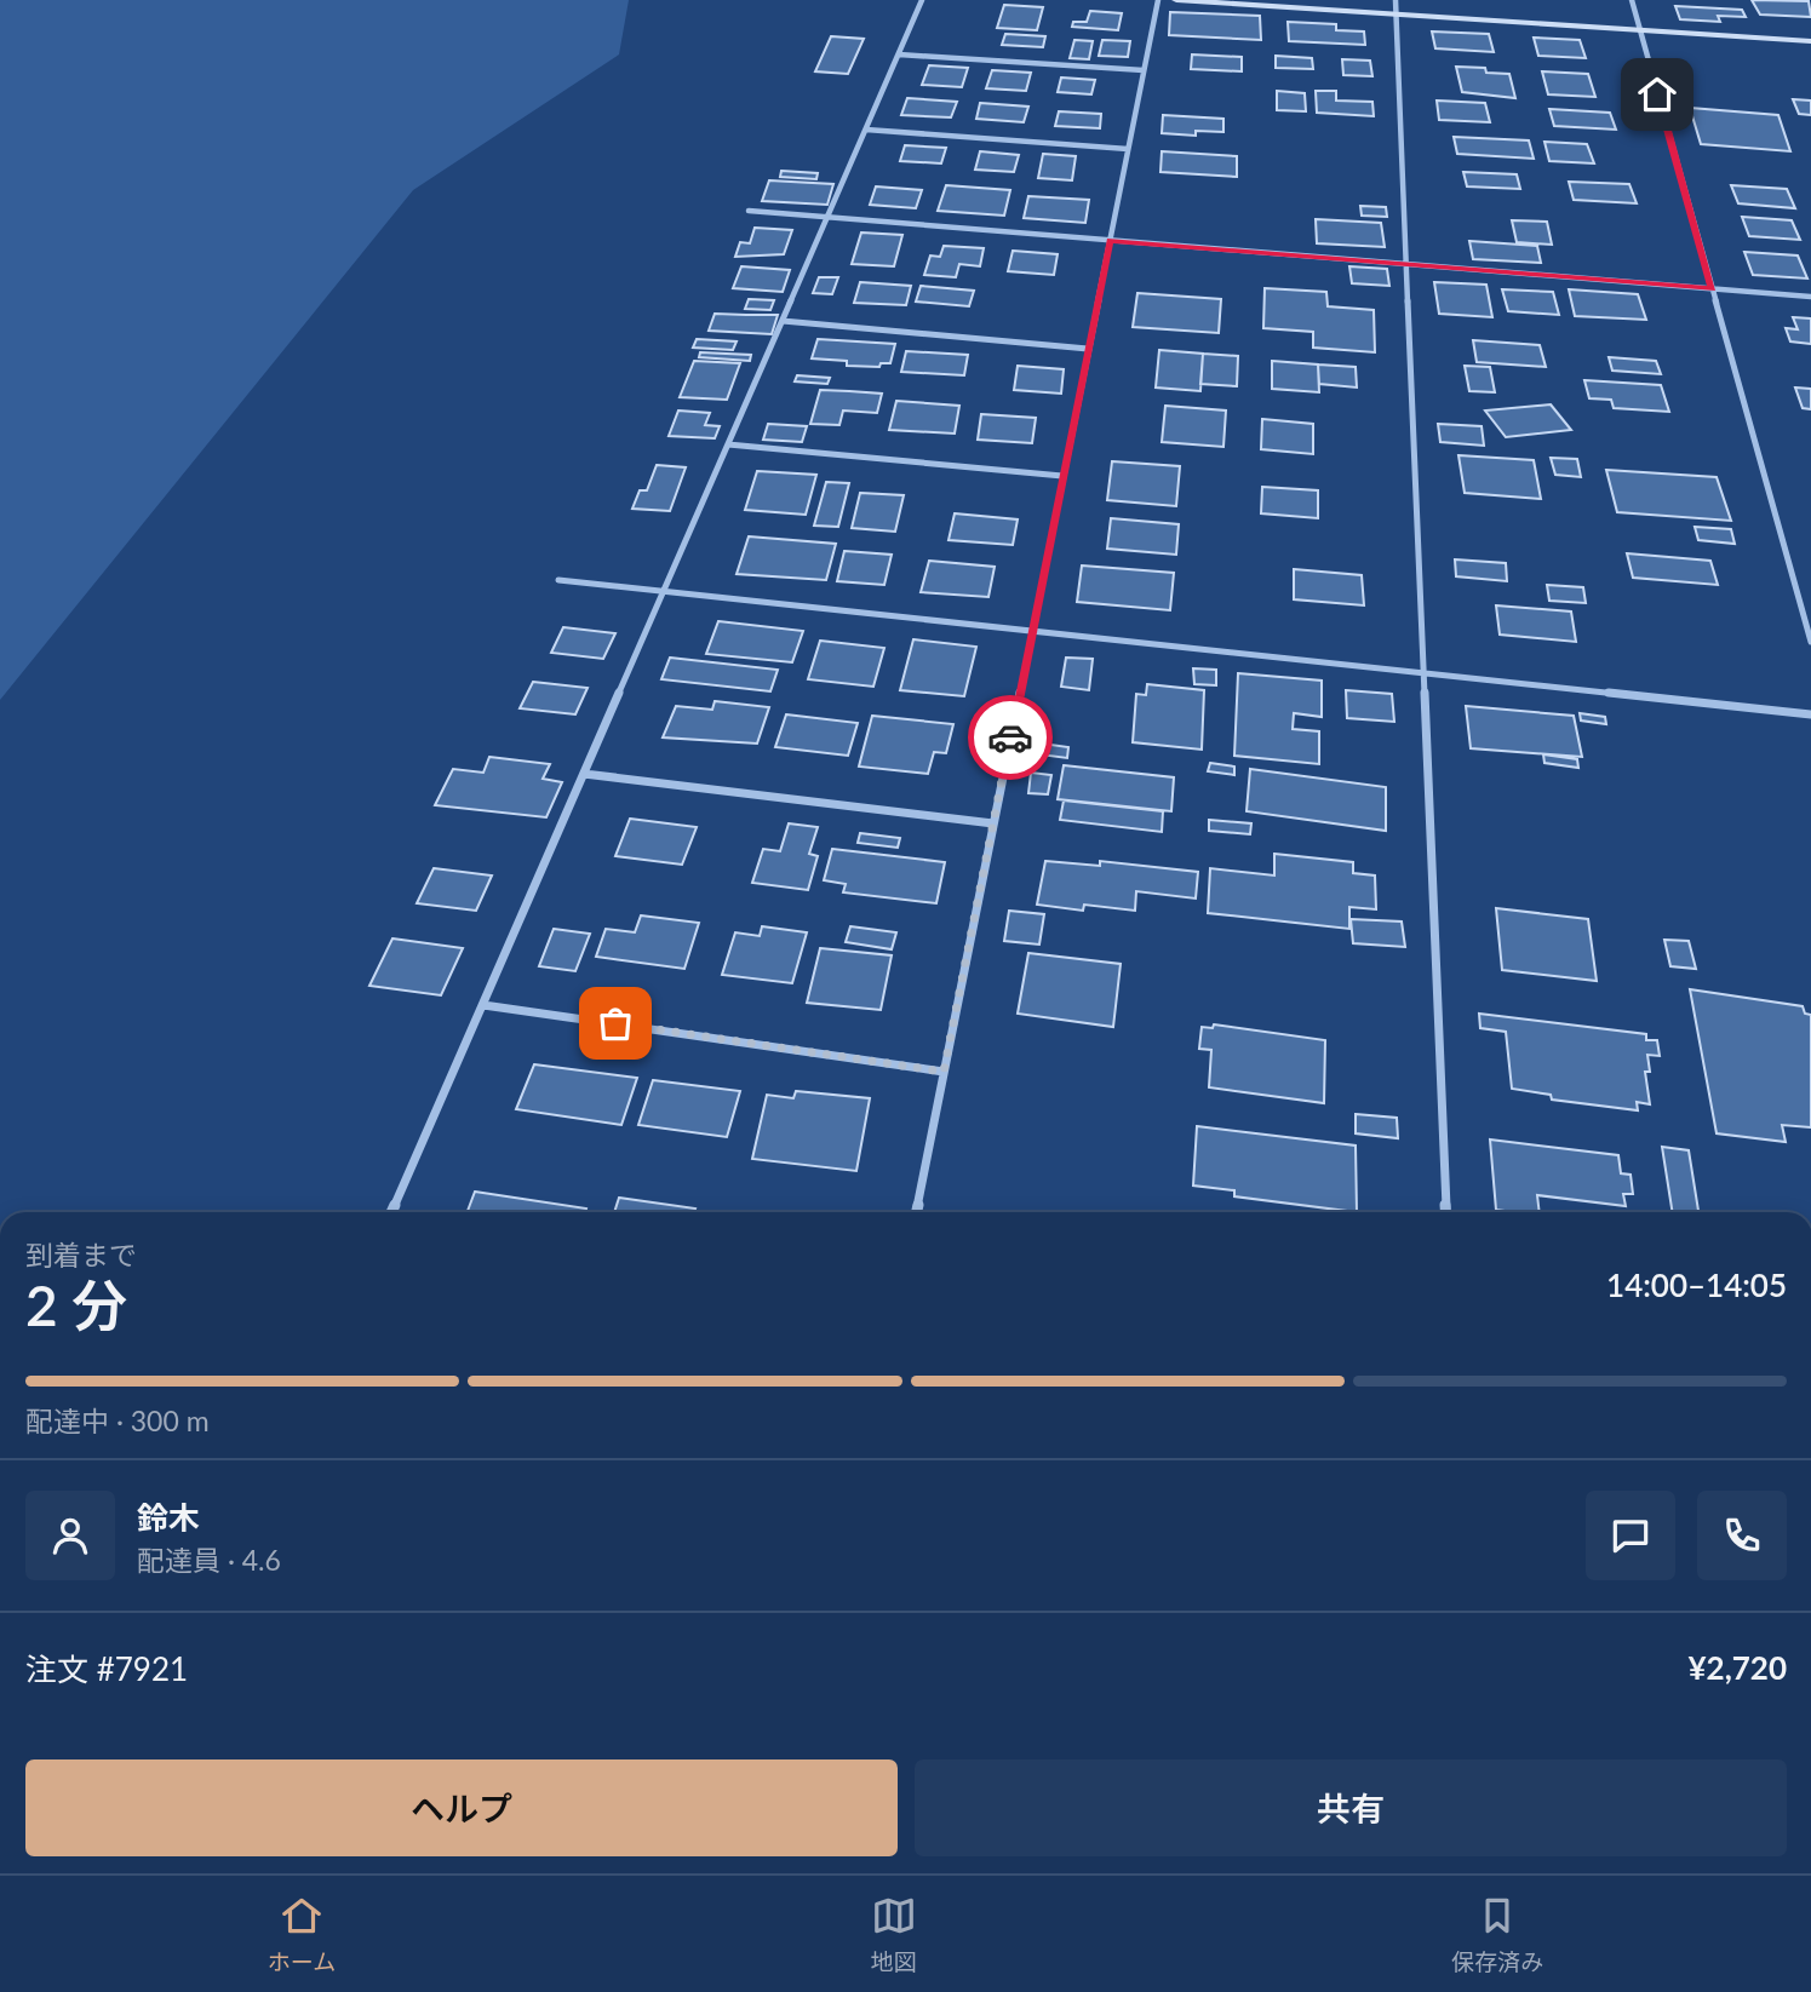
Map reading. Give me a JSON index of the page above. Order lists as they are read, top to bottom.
{
  "page": {
    "heading": ["2 分", "到着まで", "14:00–14:05"],
    "panel": [
      "鈴木",
      "配達員 · 4.6",
      "注文 #7921",
      "¥2,720"
    ],
    "bar": "配達中 · 300 m",
    "buttons": ["ヘルプ", "共有"],
    "tabs": ["ホーム", "地図", "保存済み"]
  }
}
